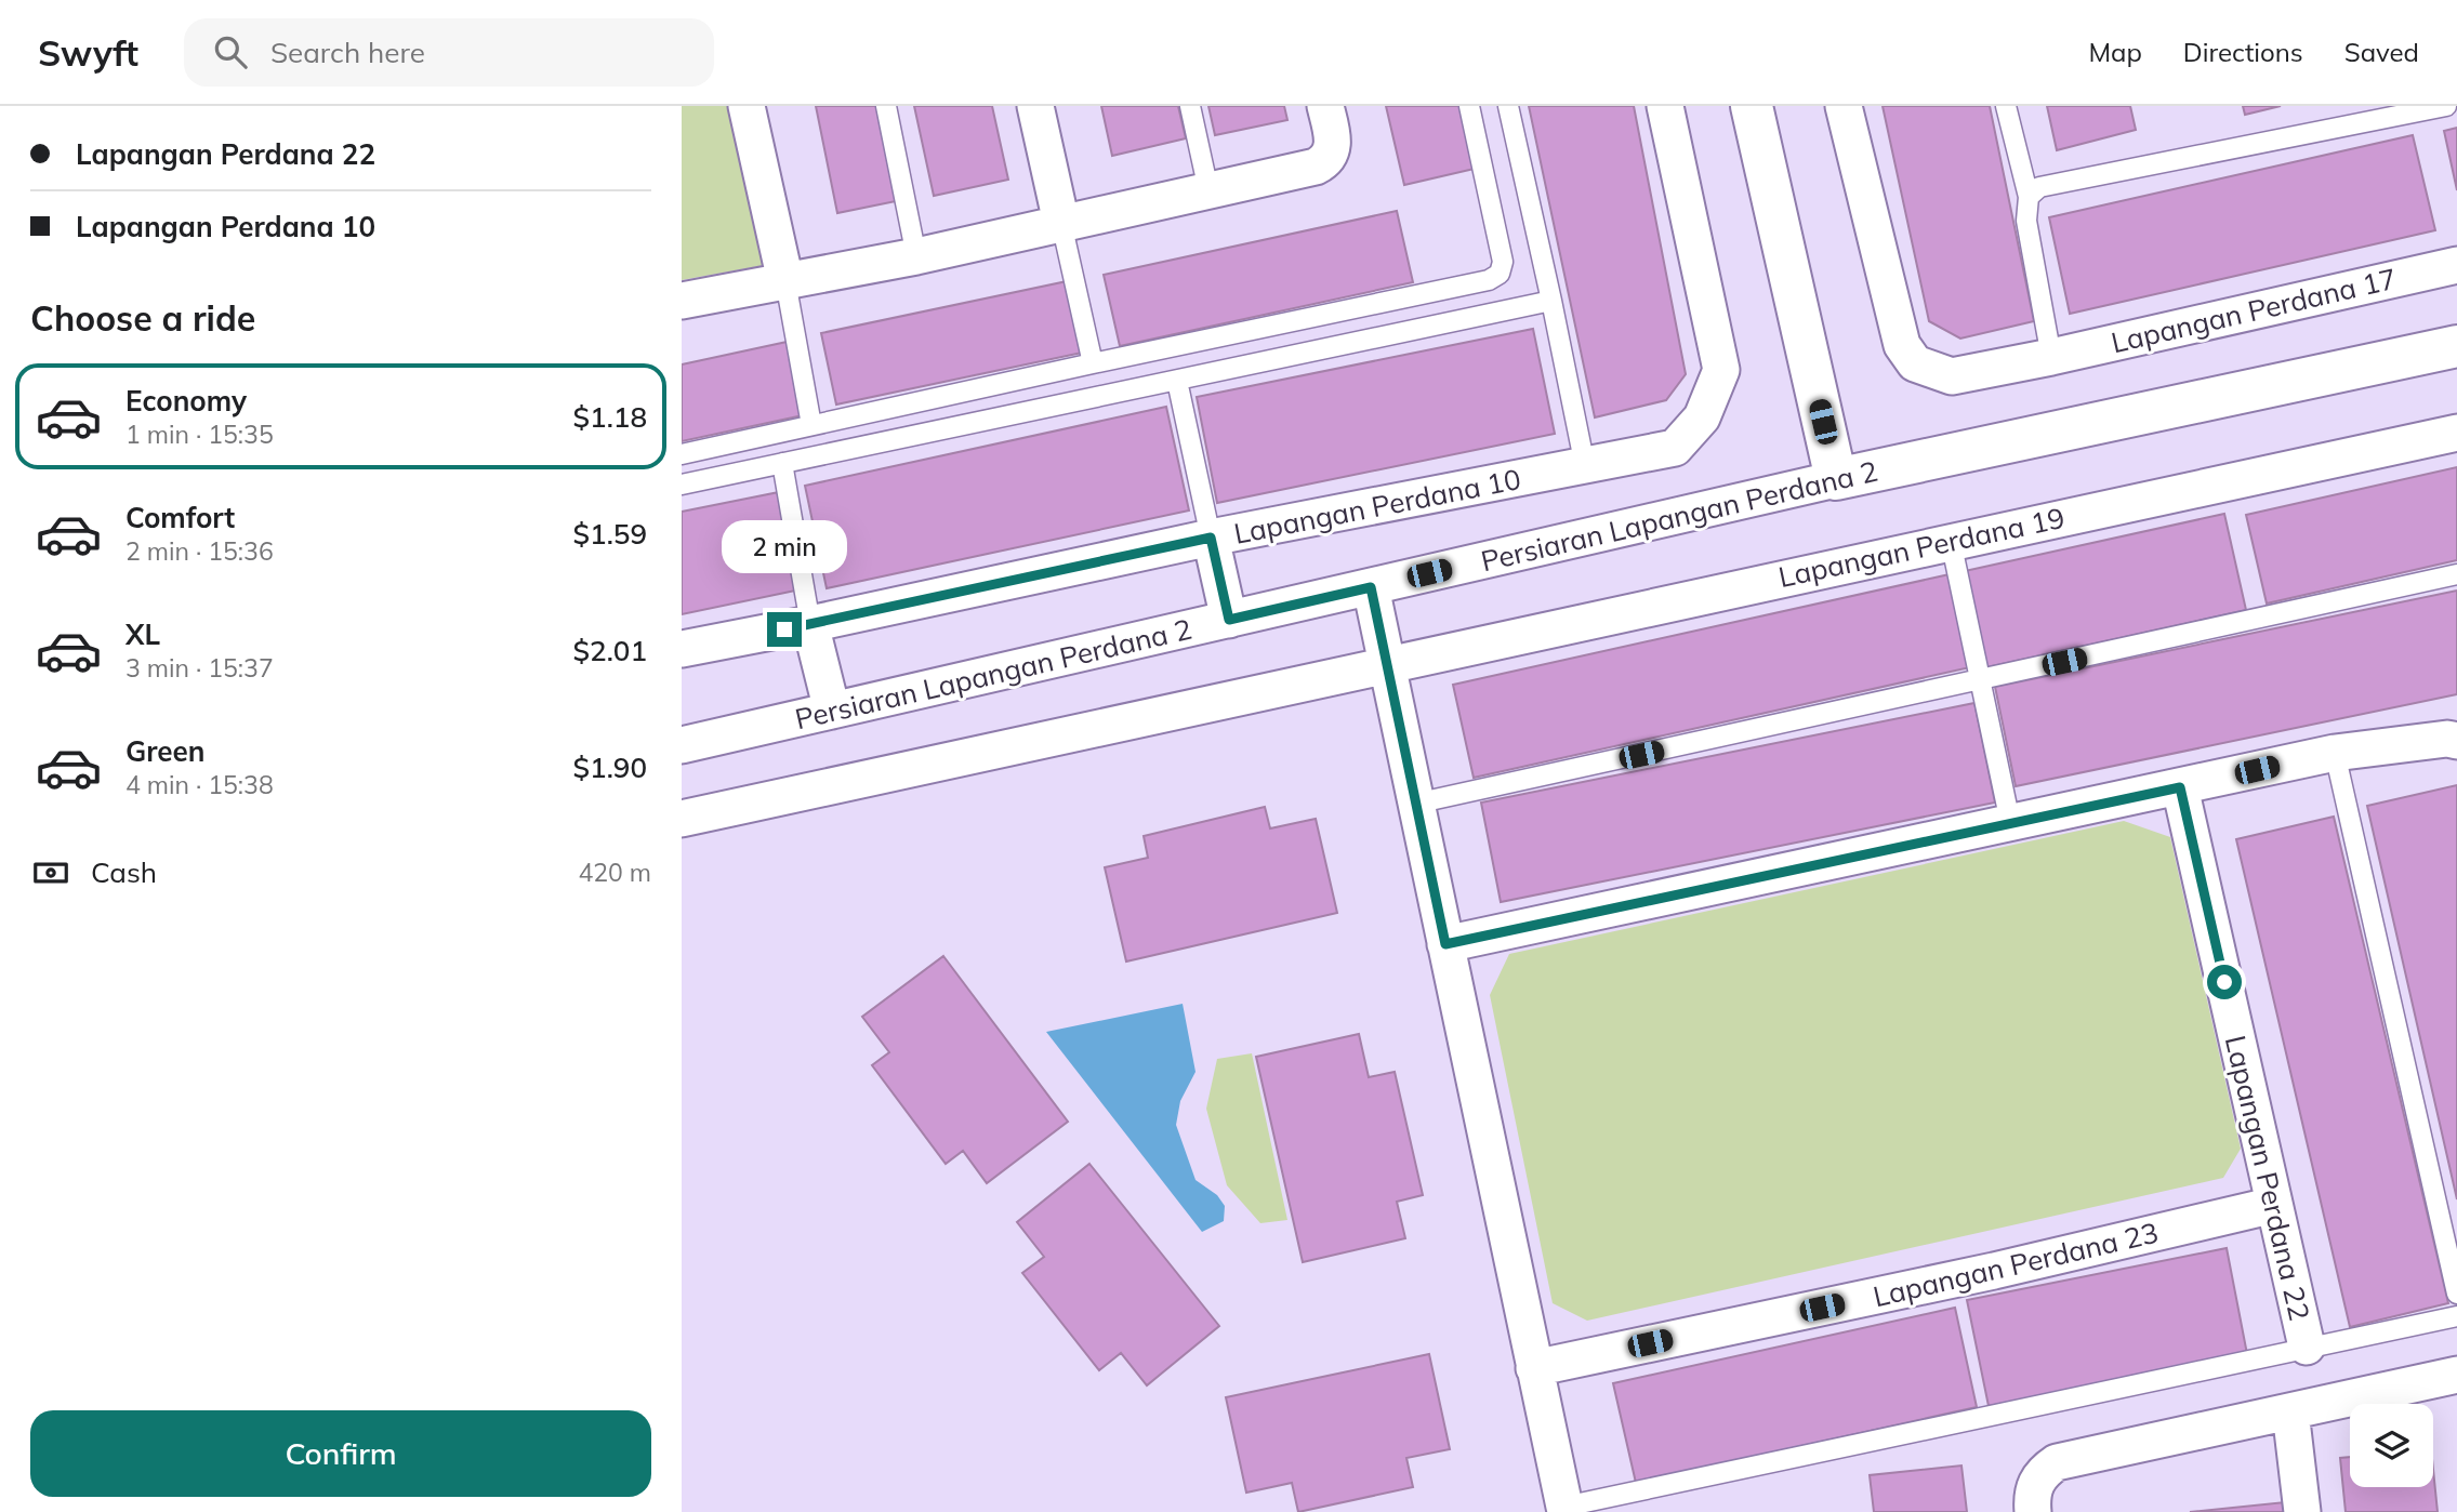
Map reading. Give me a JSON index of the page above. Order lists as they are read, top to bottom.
{
  "streets": {
    "street": [
      "Lapangan Perdana 17",
      "Lapangan Perdana 10",
      "Persiaran Lapangan Perdana 2",
      "Lapangan Perdana 19",
      "Lapangan Perdana 22",
      "Lapangan Perdana 23"
    ]
  },
  "crossings": [
    ["Lapangan Perdana 22", "Lapangan Perdana 23"]
  ],
  "page": {
    "header": "Swyft",
    "search": "Search here",
    "nav": ["Map", "Directions", "Saved"],
    "banner": ["Lapangan Perdana 22", "Lapangan Perdana 10"],
    "heading": "Choose a ride",
    "list": [
      {
        "name": "Economy",
        "note": "1 min · 15:35",
        "value": "$1.18"
      },
      {
        "name": "Comfort",
        "note": "2 min · 15:36",
        "value": "$1.59"
      },
      {
        "name": "XL",
        "note": "3 min · 15:37",
        "value": "$2.01"
      },
      {
        "name": "Green",
        "note": "4 min · 15:38",
        "value": "$1.90"
      }
    ],
    "bubble": "2 min",
    "pay": ["Cash", "420 m"],
    "buttons": "Confirm"
  }
}
